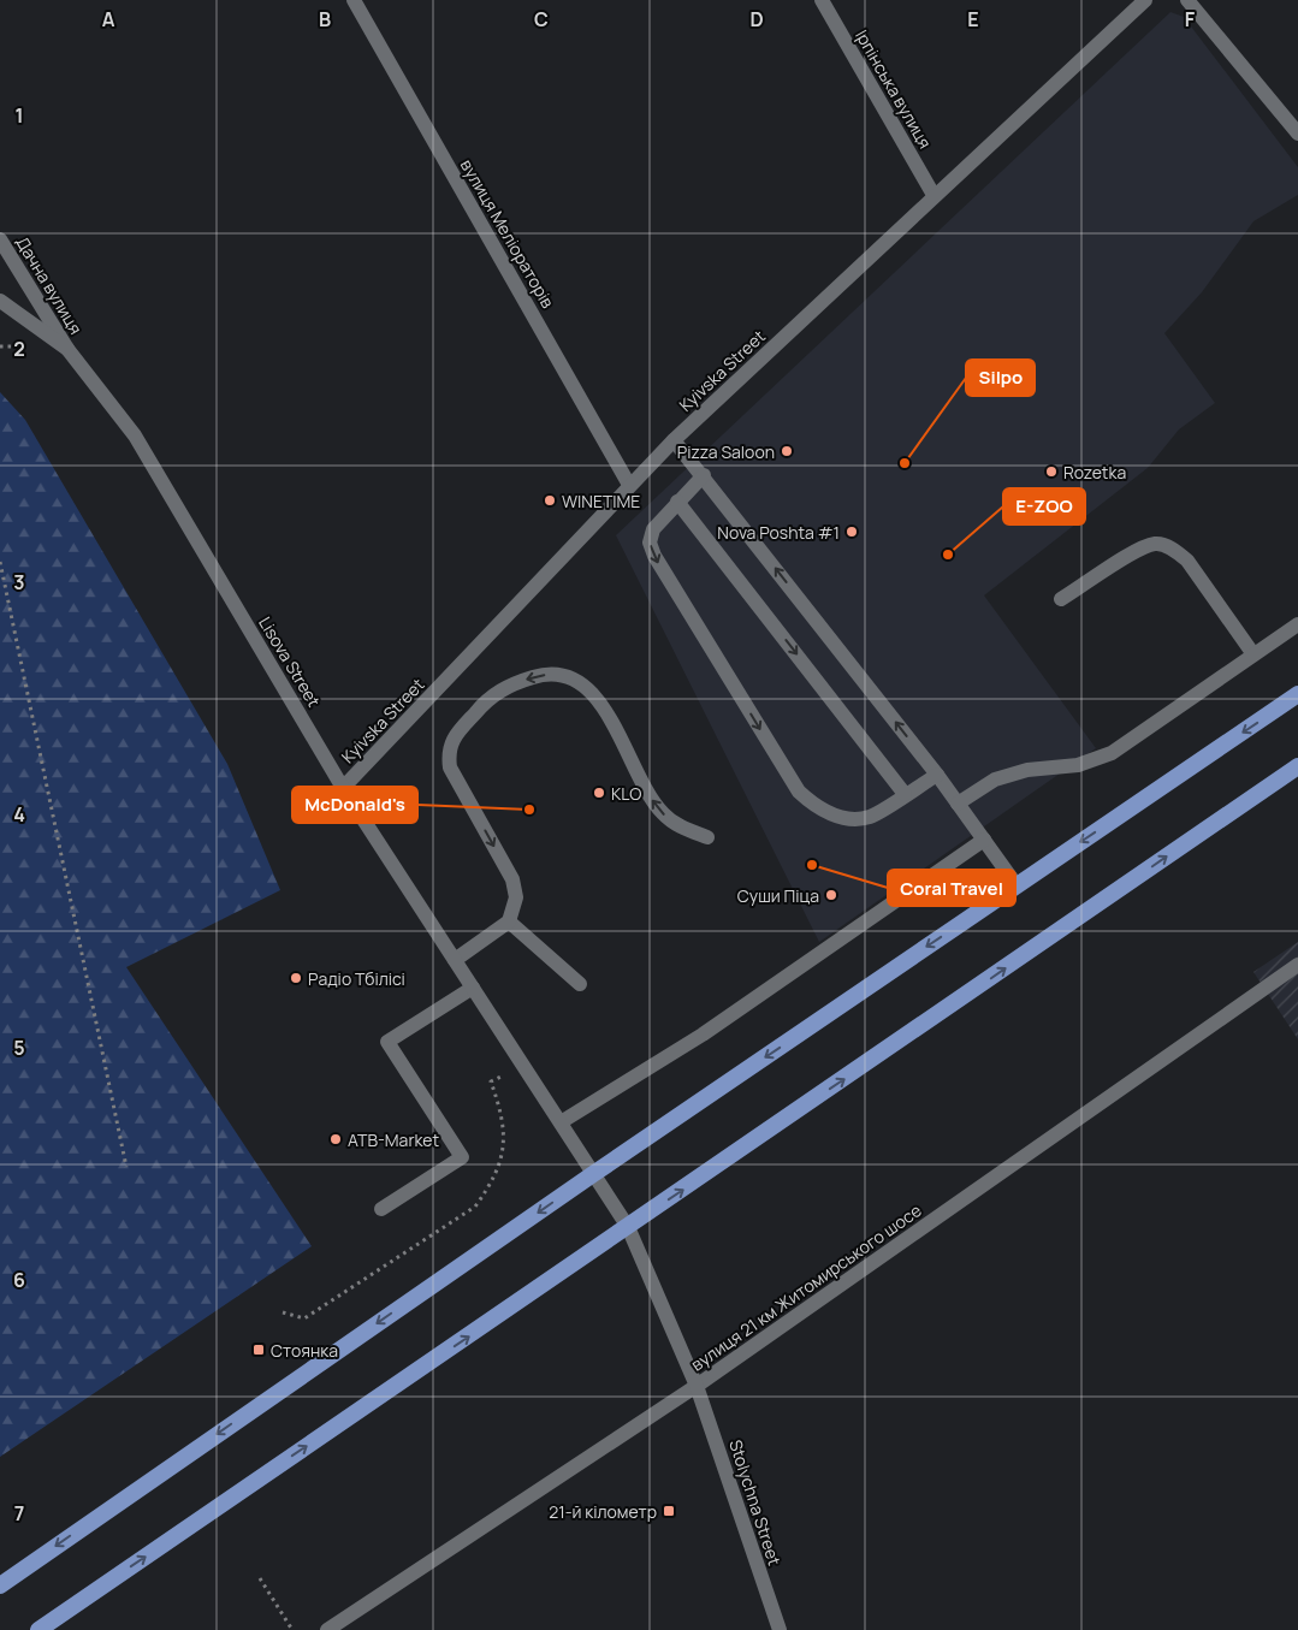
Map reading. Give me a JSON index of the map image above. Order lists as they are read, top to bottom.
{
  "streets": {
    "street": [
      "Ірпінська вулиця",
      "вулиця Меліораторів",
      "Дачна вулиця",
      "Kyivska Street",
      "Lisova Street",
      "вулиця 21 км Житомирського шосе",
      "Stolychna Street"
    ]
  },
  "crossings": [
    ["Ірпінська вулиця", "Kyivska Street"],
    ["вулиця Меліораторів", "Kyivska Street"],
    ["Дачна вулиця", "Lisova Street"],
    ["Kyivska Street", "Lisova Street"],
    ["Lisova Street", "Stolychna Street"],
    ["вулиця 21 км Житомирського шосе", "Stolychna Street"]
  ],
  "places": {
    "other": [
      "Pizza Saloon",
      "Silpo",
      "Rozetka",
      "WINETIME",
      "Nova Poshta #1",
      "E-ZOO",
      "KLO",
      "McDonald's",
      "Coral Travel",
      "Суши Піца",
      "Радіо Тбілісі",
      "ATB-Market"
    ],
    "transit": ["Стоянка", "21-й кілометр"]
  },
  "grid": {
    "columns": [
      "A",
      "B",
      "C",
      "D",
      "E",
      "F"
    ],
    "rows": [
      "1",
      "2",
      "3",
      "4",
      "5",
      "6",
      "7"
    ]
  }
}
